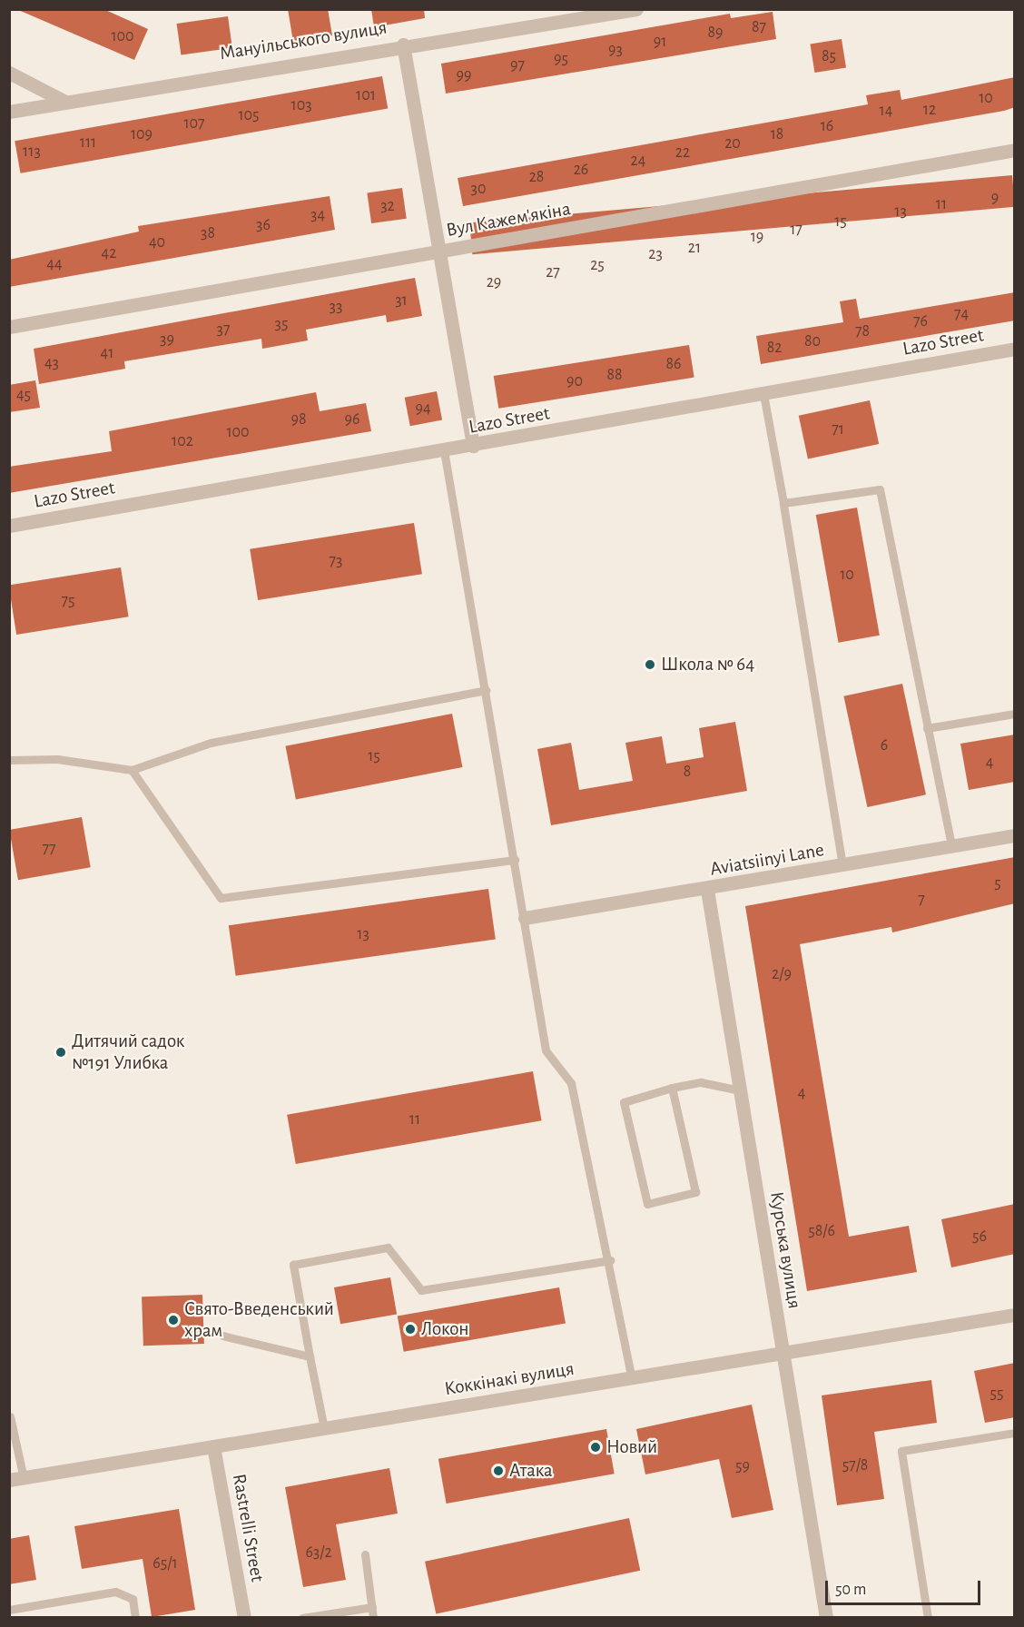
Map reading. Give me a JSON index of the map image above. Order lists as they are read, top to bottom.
{
  "streets": {
    "street": [
      "Мануільського вулиця",
      "Вул Кажем'якіна",
      "Lazo Street",
      "Aviatsiinyi Lane",
      "Курська вулиця",
      "Коккінакі вулиця",
      "Rastrelli Street"
    ]
  },
  "crossings": [
    ["Aviatsiinyi Lane", "Курська вулиця"],
    ["Курська вулиця", "Коккінакі вулиця"],
    ["Коккінакі вулиця", "Rastrelli Street"]
  ],
  "places": [
    "Школа № 64",
    "Дитячий садок №191 Улибка",
    "Свято-Введенський храм",
    "Локон",
    "Новий",
    "Атака"
  ],
  "house_numbers": [
    "87",
    "89",
    "100",
    "91",
    "93",
    "85",
    "95",
    "97",
    "99",
    "101",
    "10",
    "103",
    "12",
    "14",
    "105",
    "107",
    "16",
    "109",
    "18",
    "111",
    "20",
    "113",
    "22",
    "24",
    "26",
    "28",
    "30",
    "9",
    "11",
    "32",
    "13",
    "34",
    "15",
    "36",
    "17",
    "38",
    "19",
    "40",
    "21",
    "42",
    "23",
    "44",
    "25",
    "27",
    "29",
    "31",
    "33",
    "74",
    "76",
    "35",
    "37",
    "78",
    "39",
    "80",
    "82",
    "41",
    "43",
    "86",
    "88",
    "90",
    "45",
    "94",
    "98",
    "96",
    "71",
    "100",
    "102",
    "73",
    "10",
    "75",
    "6",
    "15",
    "4",
    "8",
    "77",
    "5",
    "7",
    "13",
    "2/9",
    "4",
    "11",
    "58/6",
    "56",
    "55",
    "57/8",
    "59",
    "63/2",
    "65/1"
  ],
  "scale_bar": "50 m"
}
